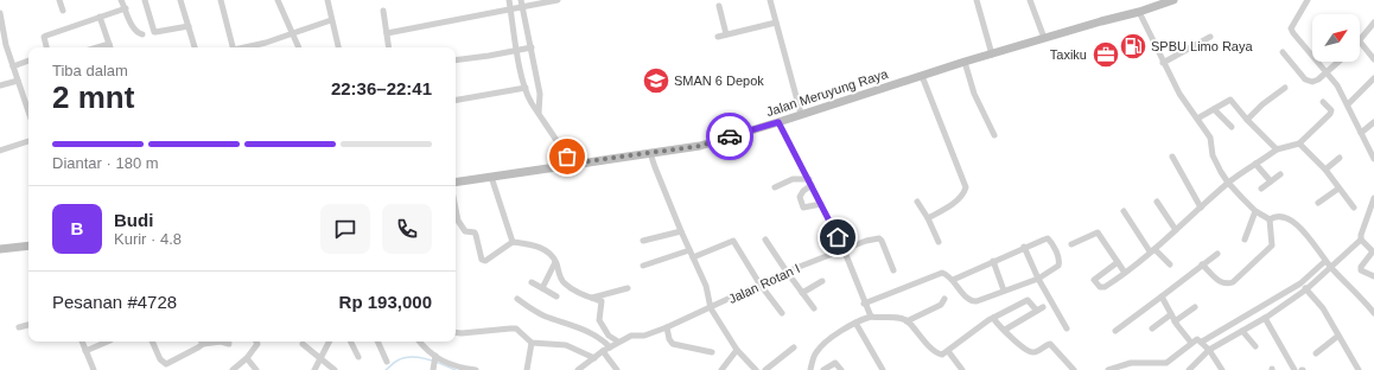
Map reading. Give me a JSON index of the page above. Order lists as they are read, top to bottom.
{
  "streets": {
    "main road": ["Jalan Meruyung Raya"],
    "street": ["Jalan Rotan I"]
  },
  "places": {
    "fuel station": ["SPBU Limo Raya"],
    "office": ["Taxiku"],
    "school or university": ["SMAN 6 Depok"]
  },
  "north": "top right",
  "page": {
    "heading": ["2 mnt", "Tiba dalam", "22:36–22:41"],
    "panel": [
      "Budi",
      "Kurir · 4.8",
      "Pesanan #4728",
      "Rp 193,000"
    ],
    "bar": "Diantar · 180 m",
    "round": "B"
  }
}
